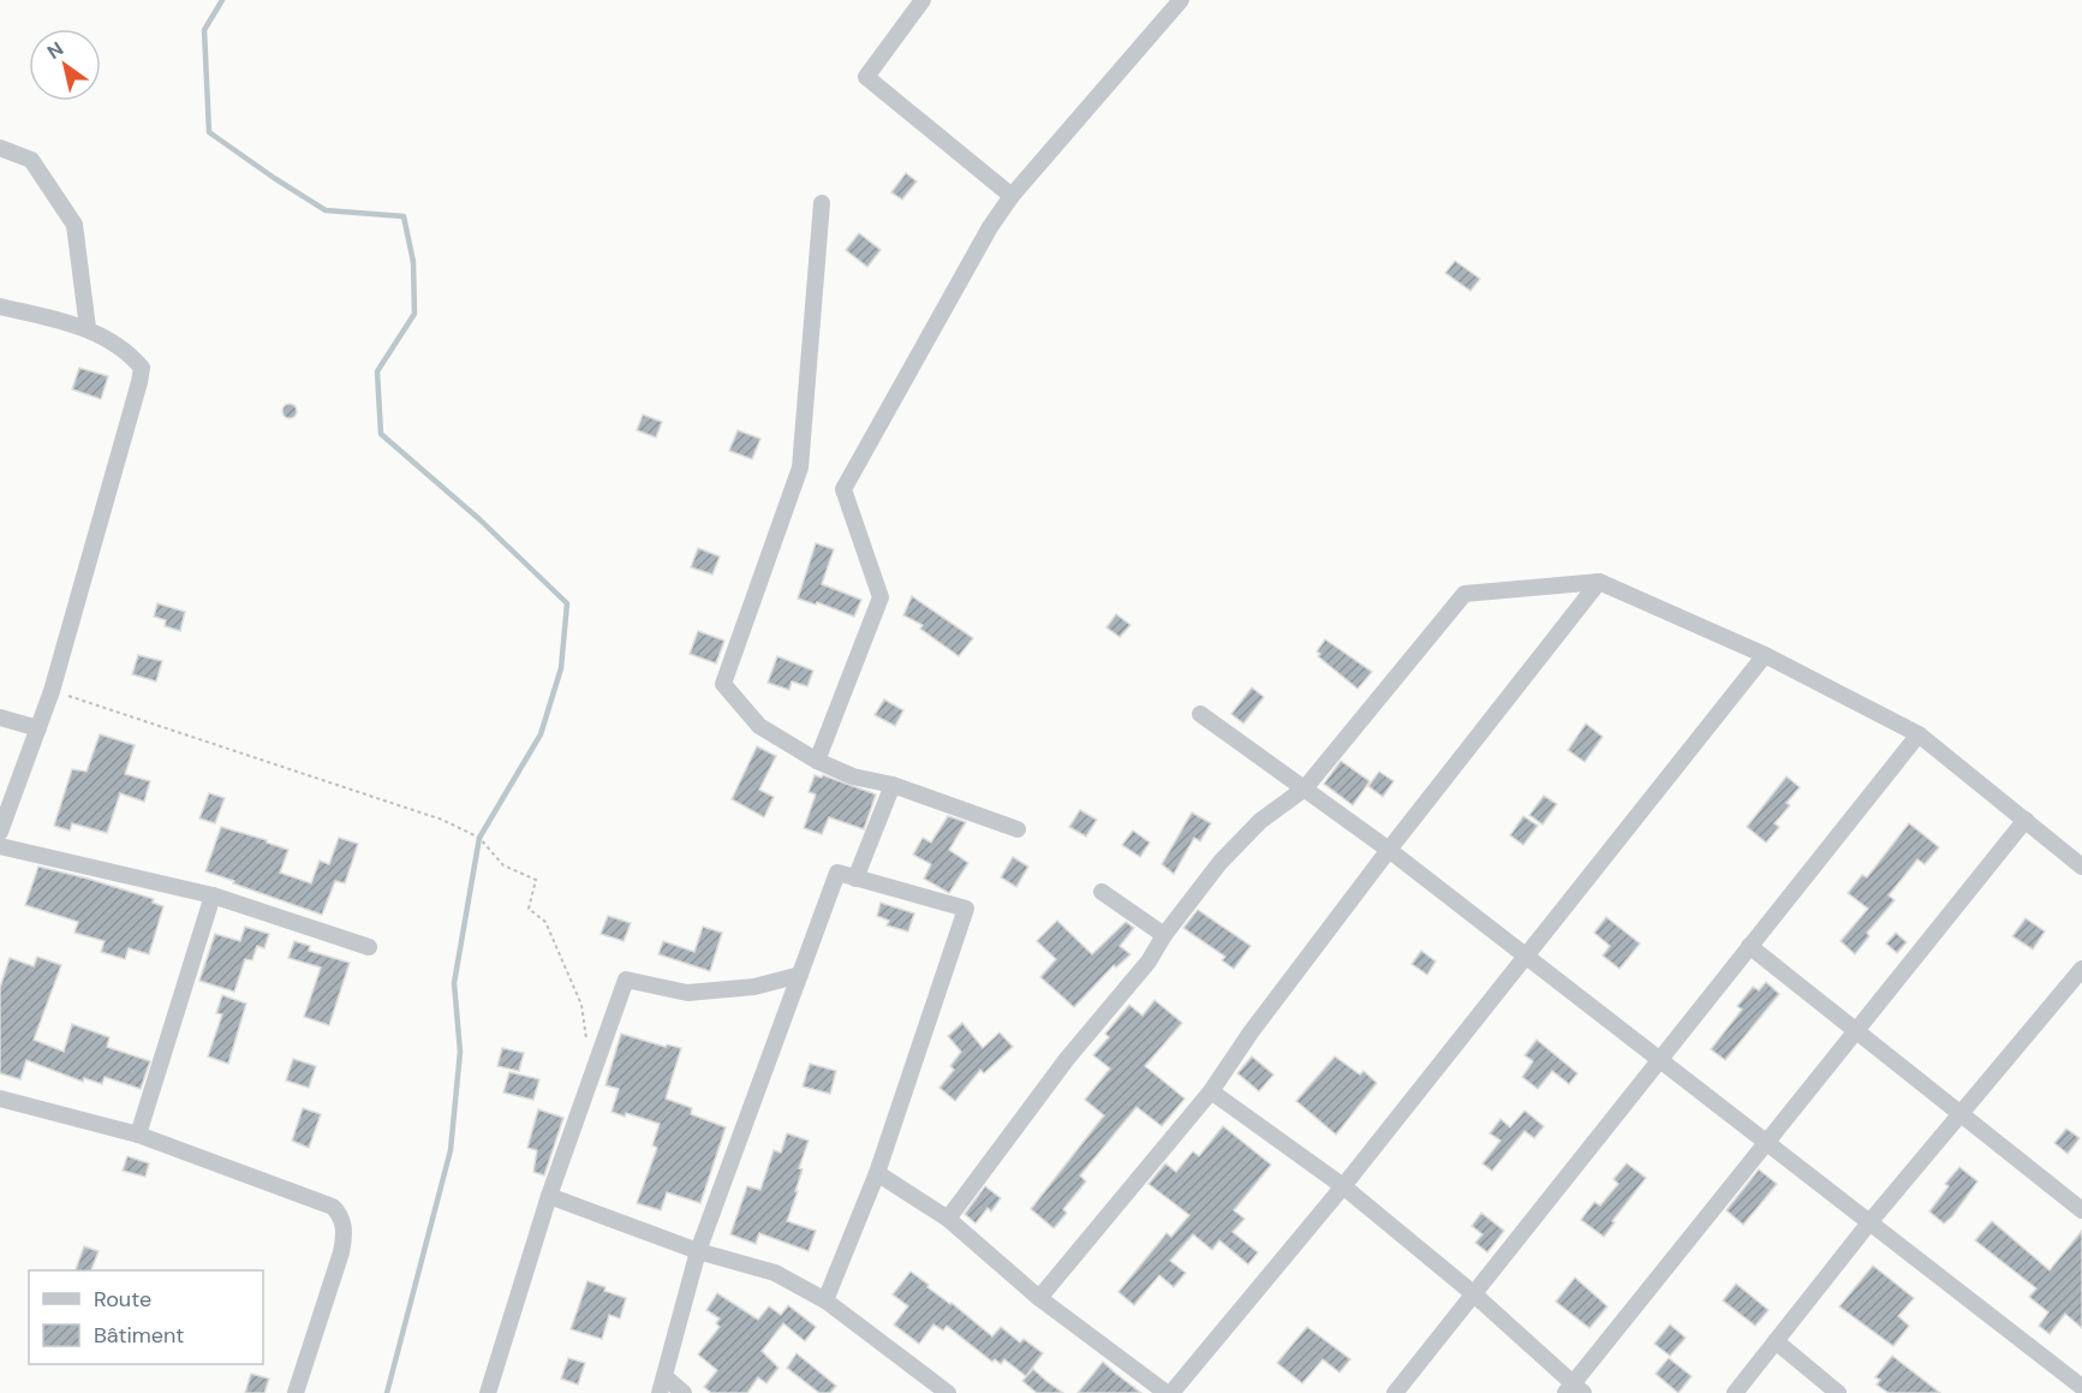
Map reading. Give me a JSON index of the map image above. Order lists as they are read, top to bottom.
{
  "legend": ["Route", "Bâtiment"],
  "north": "top left"
}
